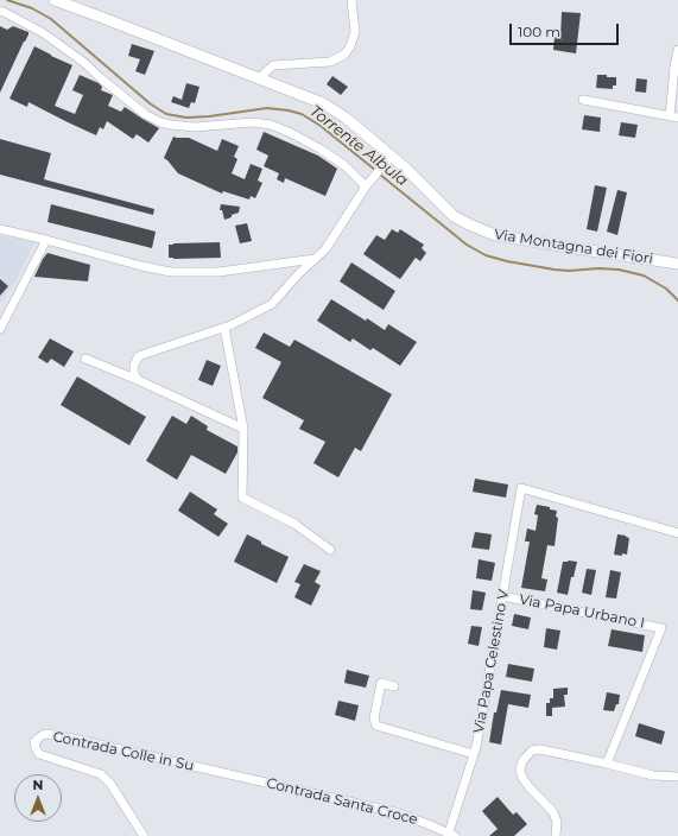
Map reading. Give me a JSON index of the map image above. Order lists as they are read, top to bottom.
{
  "streets": {
    "main road": ["Via Montagna dei Fiori"],
    "street": [
      "Via Papa Urbano I",
      "Via Papa Celestino V",
      "Contrada Colle in Su",
      "Contrada Santa Croce"
    ]
  },
  "crossings": [
    ["Via Papa Urbano I", "Via Papa Celestino V"],
    ["Via Papa Celestino V", "Contrada Santa Croce"],
    ["Contrada Colle in Su", "Contrada Santa Croce"]
  ],
  "water": ["Torrente Albula"],
  "scale_bar": "100 m",
  "north": "top"
}
